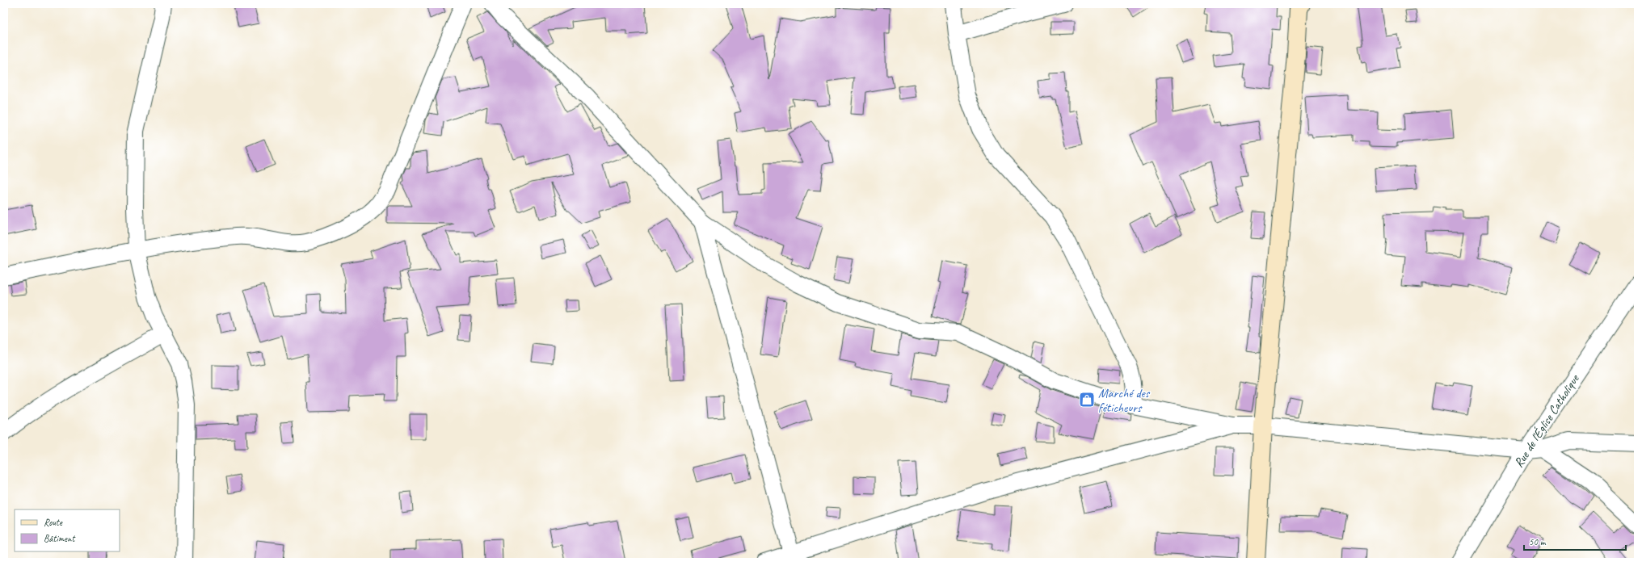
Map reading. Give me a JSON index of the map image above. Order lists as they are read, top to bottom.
{
  "streets": {
    "street": ["Rue de l'Église Catholique"]
  },
  "places": {
    "shop": ["Marché des féticheurs"]
  },
  "legend": ["Route", "Bâtiment"],
  "scale_bar": "50 m"
}
